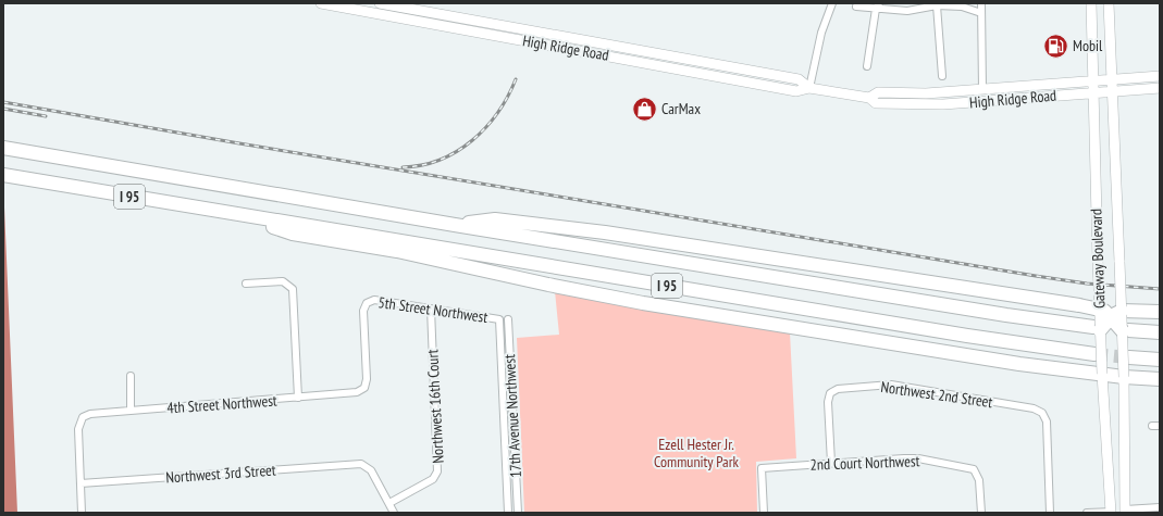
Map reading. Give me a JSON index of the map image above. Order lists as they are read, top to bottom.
{
  "streets": {
    "highway": ["I 95"],
    "street": [
      "High Ridge Road",
      "Gateway Boulevard",
      "5th Street Northwest",
      "Northwest 2nd Street",
      "4th Street Northwest",
      "Northwest 16th Court",
      "17th Avenue Northwest",
      "2nd Court Northwest",
      "Northwest 3rd Street"
    ]
  },
  "crossings": [
    ["High Ridge Road", "Gateway Boulevard"],
    ["I 95", "Gateway Boulevard"],
    ["5th Street Northwest", "4th Street Northwest"],
    ["5th Street Northwest", "Northwest 16th Court"],
    ["5th Street Northwest", "17th Avenue Northwest"],
    ["Northwest 2nd Street", "2nd Court Northwest"],
    ["4th Street Northwest", "Northwest 3rd Street"],
    ["Northwest 16th Court", "Northwest 3rd Street"]
  ],
  "parks": ["Ezell Hester Jr. Community Park"],
  "places": {
    "fuel station": ["Mobil"],
    "shop": ["CarMax"]
  }
}
